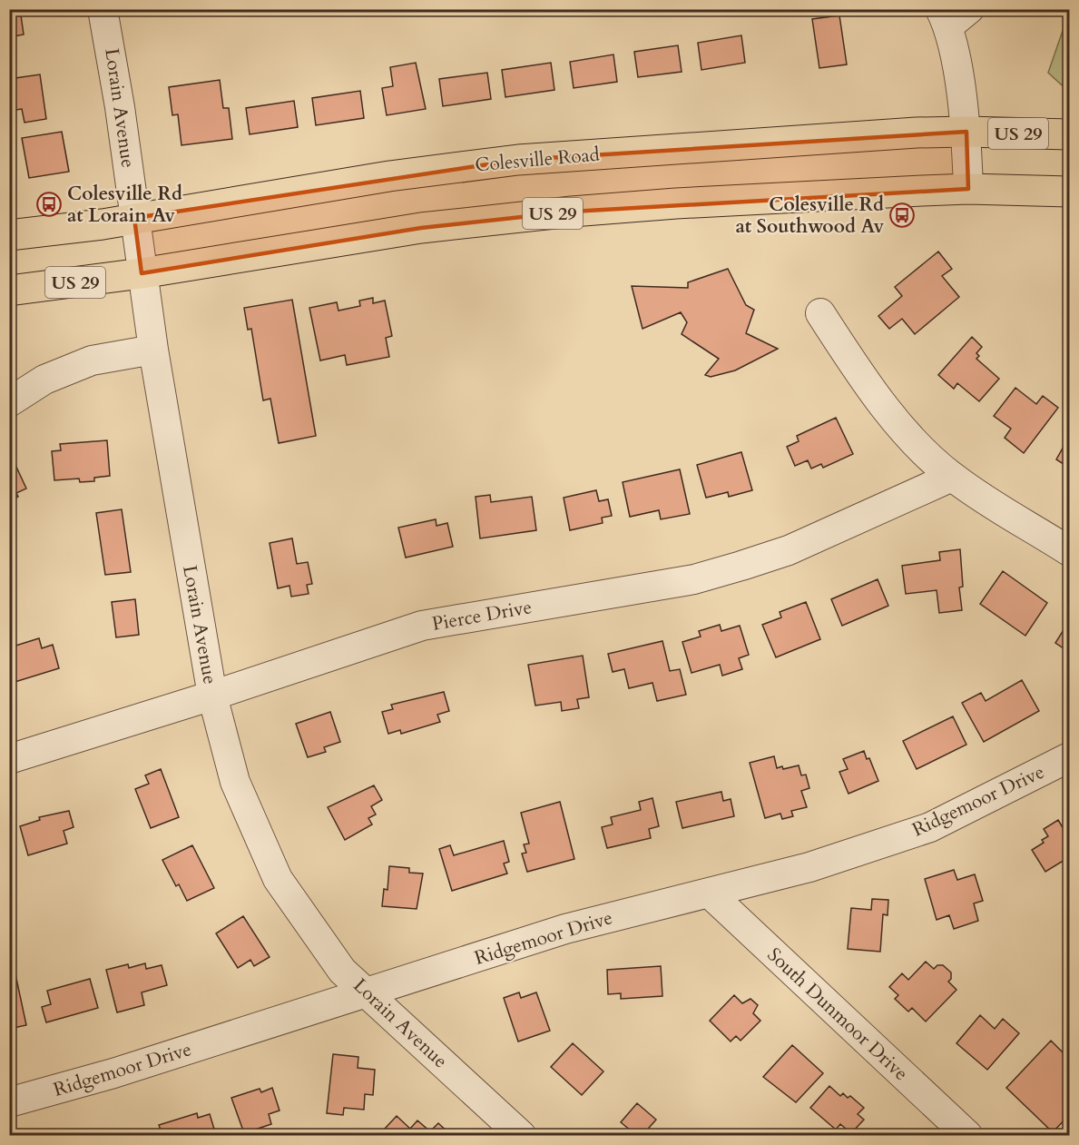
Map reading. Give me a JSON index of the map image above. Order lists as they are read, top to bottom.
{
  "streets": {
    "highway": ["US 29", "Colesville Road"],
    "street": [
      "Lorain Avenue",
      "Pierce Drive",
      "Ridgemoor Drive",
      "South Dunmoor Drive"
    ]
  },
  "crossings": [
    ["Lorain Avenue", "US 29"],
    ["Lorain Avenue", "Colesville Road"],
    ["Lorain Avenue", "Pierce Drive"],
    ["Lorain Avenue", "Ridgemoor Drive"],
    ["Ridgemoor Drive", "South Dunmoor Drive"]
  ],
  "places": {
    "bus stop": ["Colesville Rd at Lorain Av", "Colesville Rd at Southwood Av"]
  }
}
